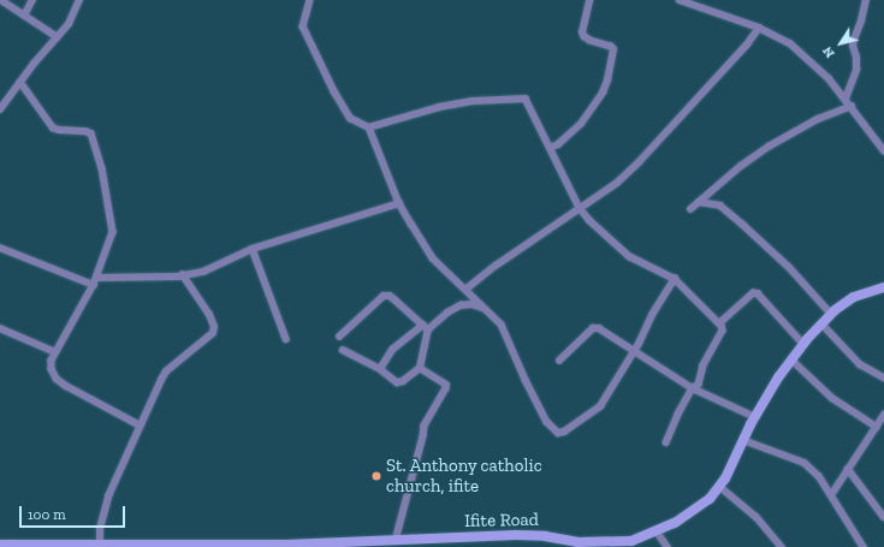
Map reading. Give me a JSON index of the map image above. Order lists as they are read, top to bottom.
{
  "streets": {
    "street": ["Ifite Road"]
  },
  "places": ["St. Anthony catholic church, ifite"],
  "scale_bar": "100 m",
  "north": "bottom left"
}
